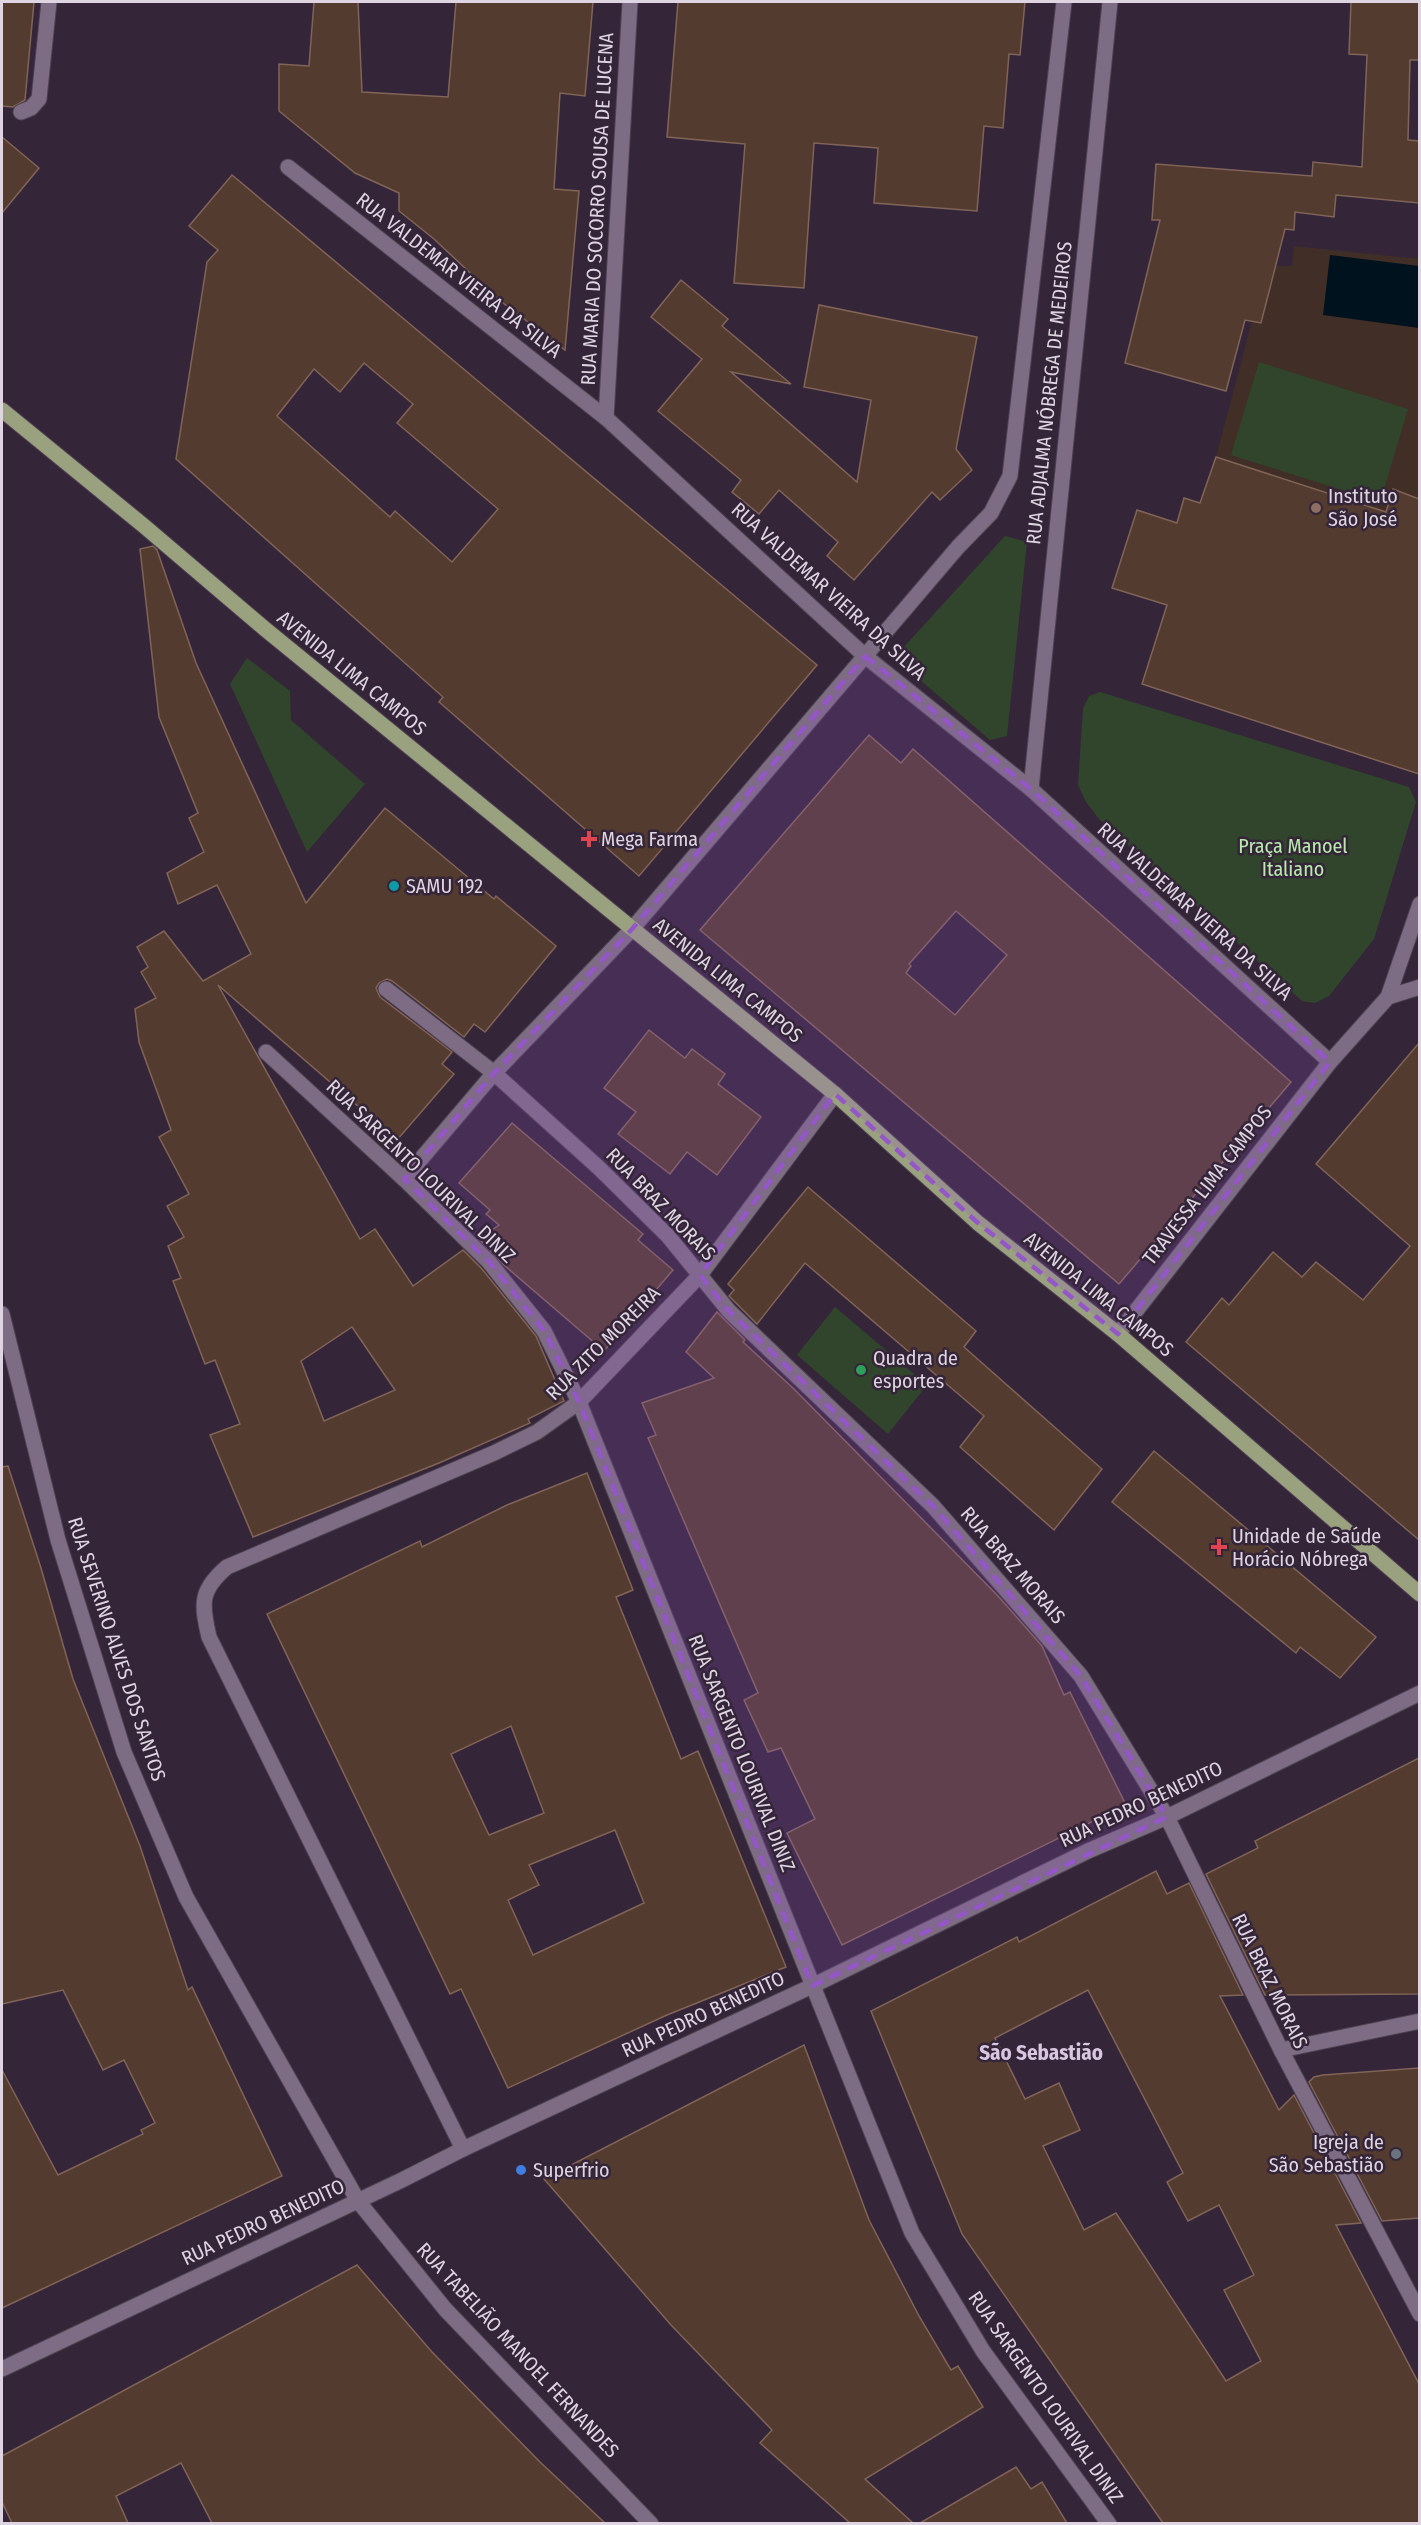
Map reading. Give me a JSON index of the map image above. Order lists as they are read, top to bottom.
{
  "streets": {
    "main road": ["AVENIDA LIMA CAMPOS"],
    "street": [
      "RUA MARIA DO SOCORRO SOUSA DE LUCENA",
      "RUA VALDEMAR VIEIRA DA SILVA",
      "RUA ADJALMA NÓBREGA DE MEDEIROS",
      "RUA SARGENTO LOURIVAL DINIZ",
      "TRAVESSA LIMA CAMPOS",
      "RUA BRAZ MORAIS",
      "RUA ZITO MOREIRA",
      "RUA SEVERINO ALVES DOS SANTOS",
      "RUA PEDRO BENEDITO",
      "RUA TABELIÃO MANOEL FERNANDES"
    ]
  },
  "crossings": [
    ["RUA MARIA DO SOCORRO SOUSA DE LUCENA", "RUA VALDEMAR VIEIRA DA SILVA"],
    ["RUA VALDEMAR VIEIRA DA SILVA", "RUA ADJALMA NÓBREGA DE MEDEIROS"],
    ["RUA VALDEMAR VIEIRA DA SILVA", "TRAVESSA LIMA CAMPOS"],
    ["RUA ADJALMA NÓBREGA DE MEDEIROS", "AVENIDA LIMA CAMPOS"],
    ["RUA ADJALMA NÓBREGA DE MEDEIROS", "RUA SARGENTO LOURIVAL DINIZ"],
    ["RUA ADJALMA NÓBREGA DE MEDEIROS", "RUA BRAZ MORAIS"],
    ["AVENIDA LIMA CAMPOS", "TRAVESSA LIMA CAMPOS"],
    ["AVENIDA LIMA CAMPOS", "RUA ZITO MOREIRA"],
    ["RUA SARGENTO LOURIVAL DINIZ", "RUA ZITO MOREIRA"],
    ["RUA SARGENTO LOURIVAL DINIZ", "RUA PEDRO BENEDITO"],
    ["RUA BRAZ MORAIS", "RUA ZITO MOREIRA"],
    ["RUA BRAZ MORAIS", "RUA PEDRO BENEDITO"],
    ["RUA ZITO MOREIRA", "RUA PEDRO BENEDITO"],
    ["RUA SEVERINO ALVES DOS SANTOS", "RUA PEDRO BENEDITO"],
    ["RUA SEVERINO ALVES DOS SANTOS", "RUA TABELIÃO MANOEL FERNANDES"],
    ["RUA PEDRO BENEDITO", "RUA TABELIÃO MANOEL FERNANDES"]
  ],
  "districts": ["São Sebastião"],
  "parks": ["Praça Manoel Italiano"],
  "places": {
    "other": [
      "Instituto São José",
      "SAMU 192",
      "Quadra de esportes",
      "Igreja de São Sebastião",
      "Superfrio"
    ],
    "health": ["Mega Farma", "Unidade de Saúde Horácio Nóbrega"]
  }
}
